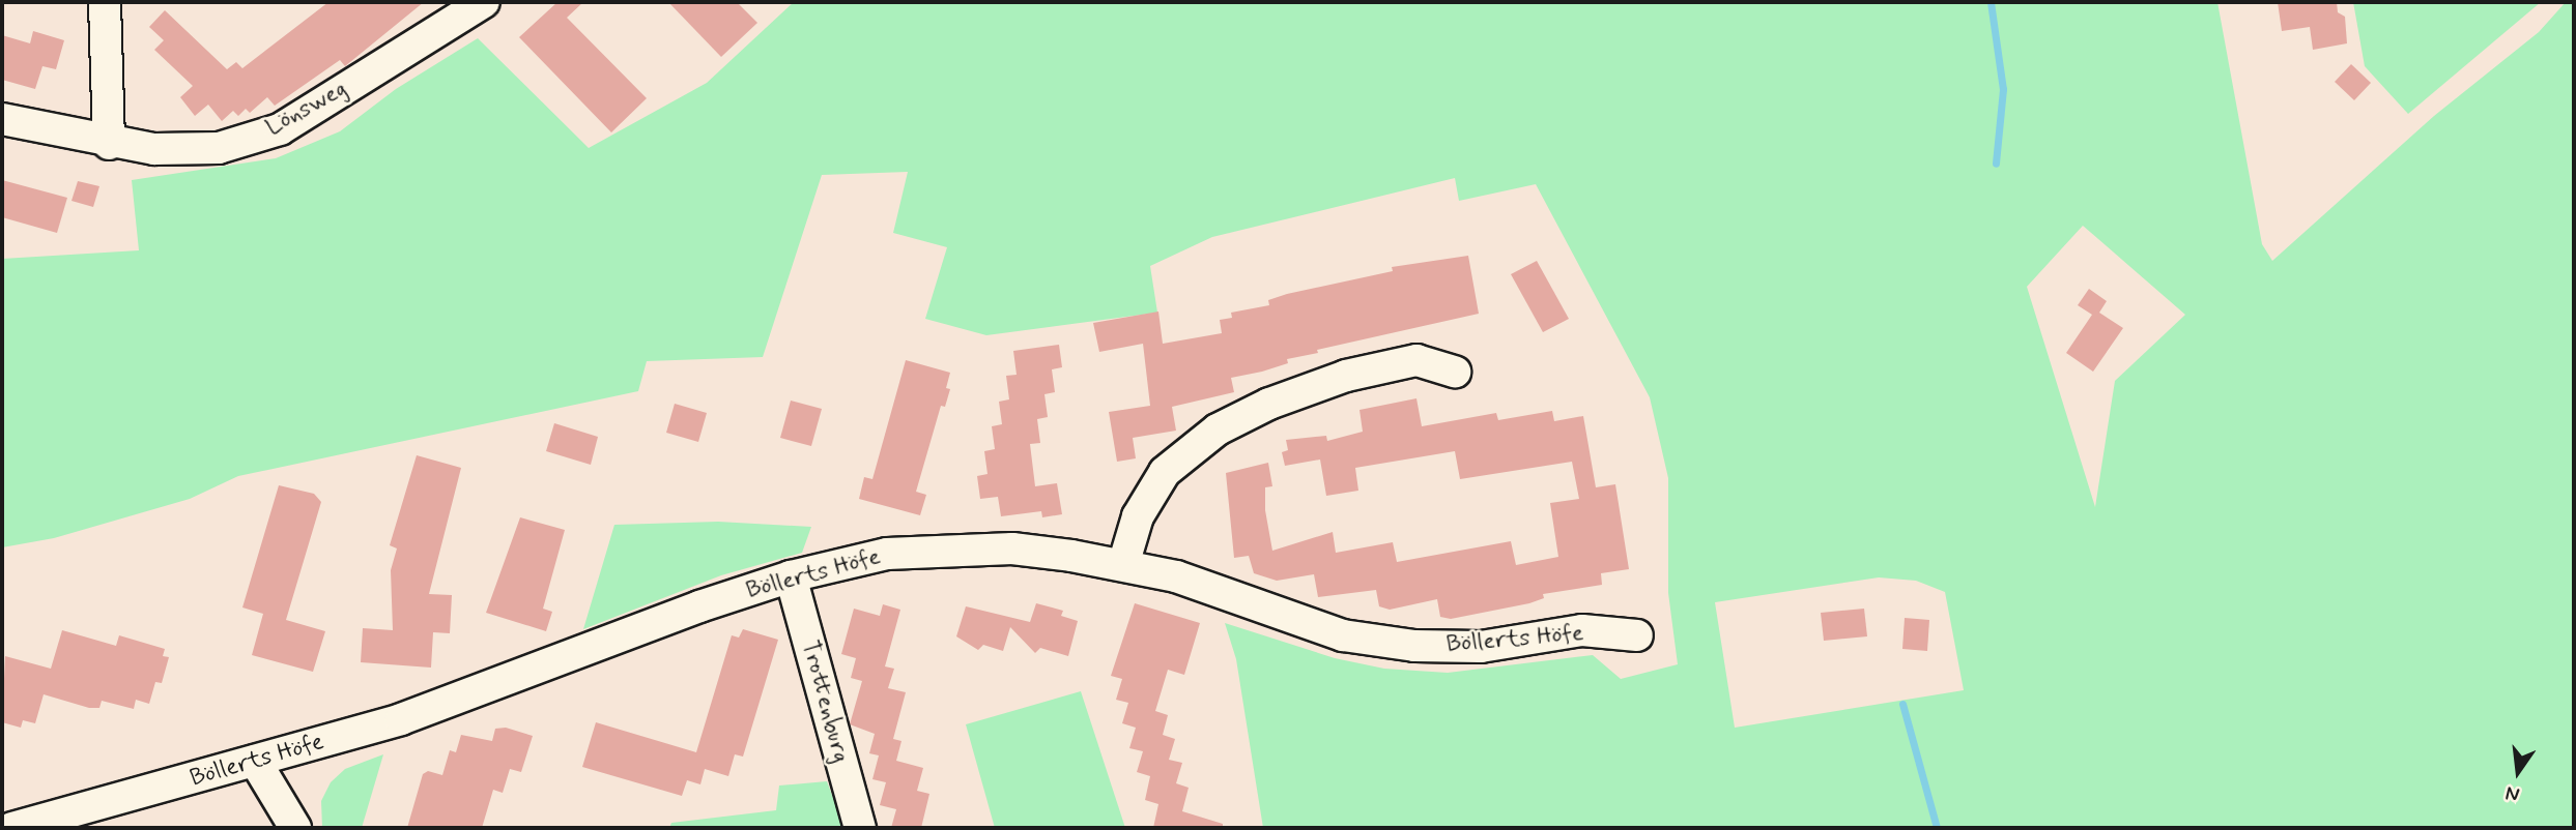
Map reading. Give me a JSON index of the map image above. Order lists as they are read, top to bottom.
{
  "streets": {
    "street": ["Lönsweg", "Böllerts Höfe", "Trottenburg"]
  },
  "crossings": [
    ["Böllerts Höfe", "Trottenburg"]
  ],
  "north": "bottom"
}
